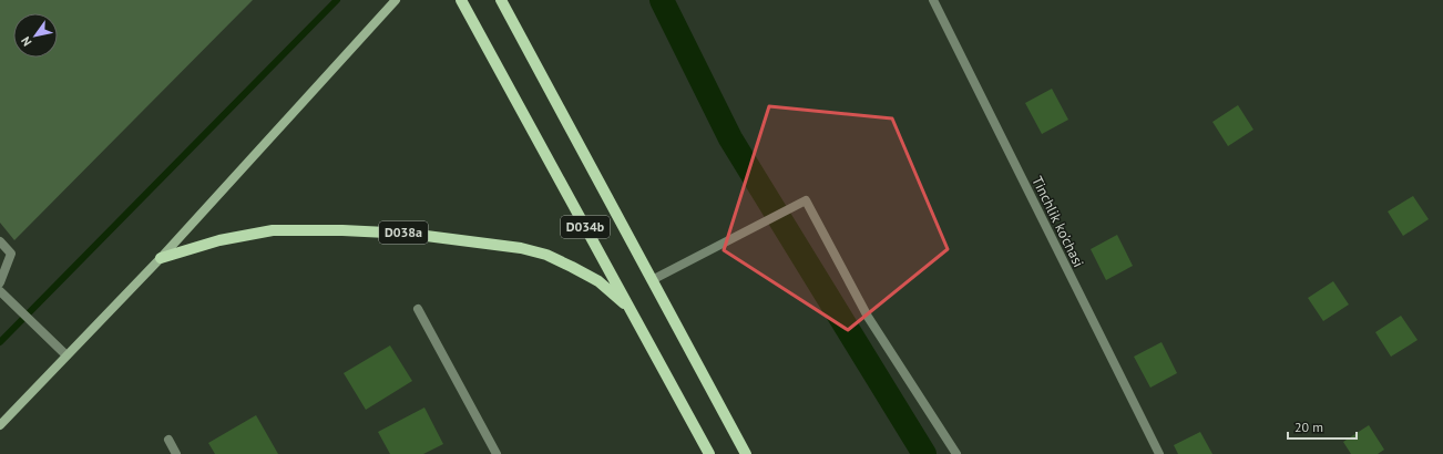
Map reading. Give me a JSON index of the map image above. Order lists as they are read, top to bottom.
{
  "streets": {
    "main road": ["D034b", "D038a"],
    "street": ["Tinchlik ko'chasi"]
  },
  "crossings": [
    ["D034b", "D038a"]
  ],
  "scale_bar": "20 m",
  "north": "bottom left"
}
